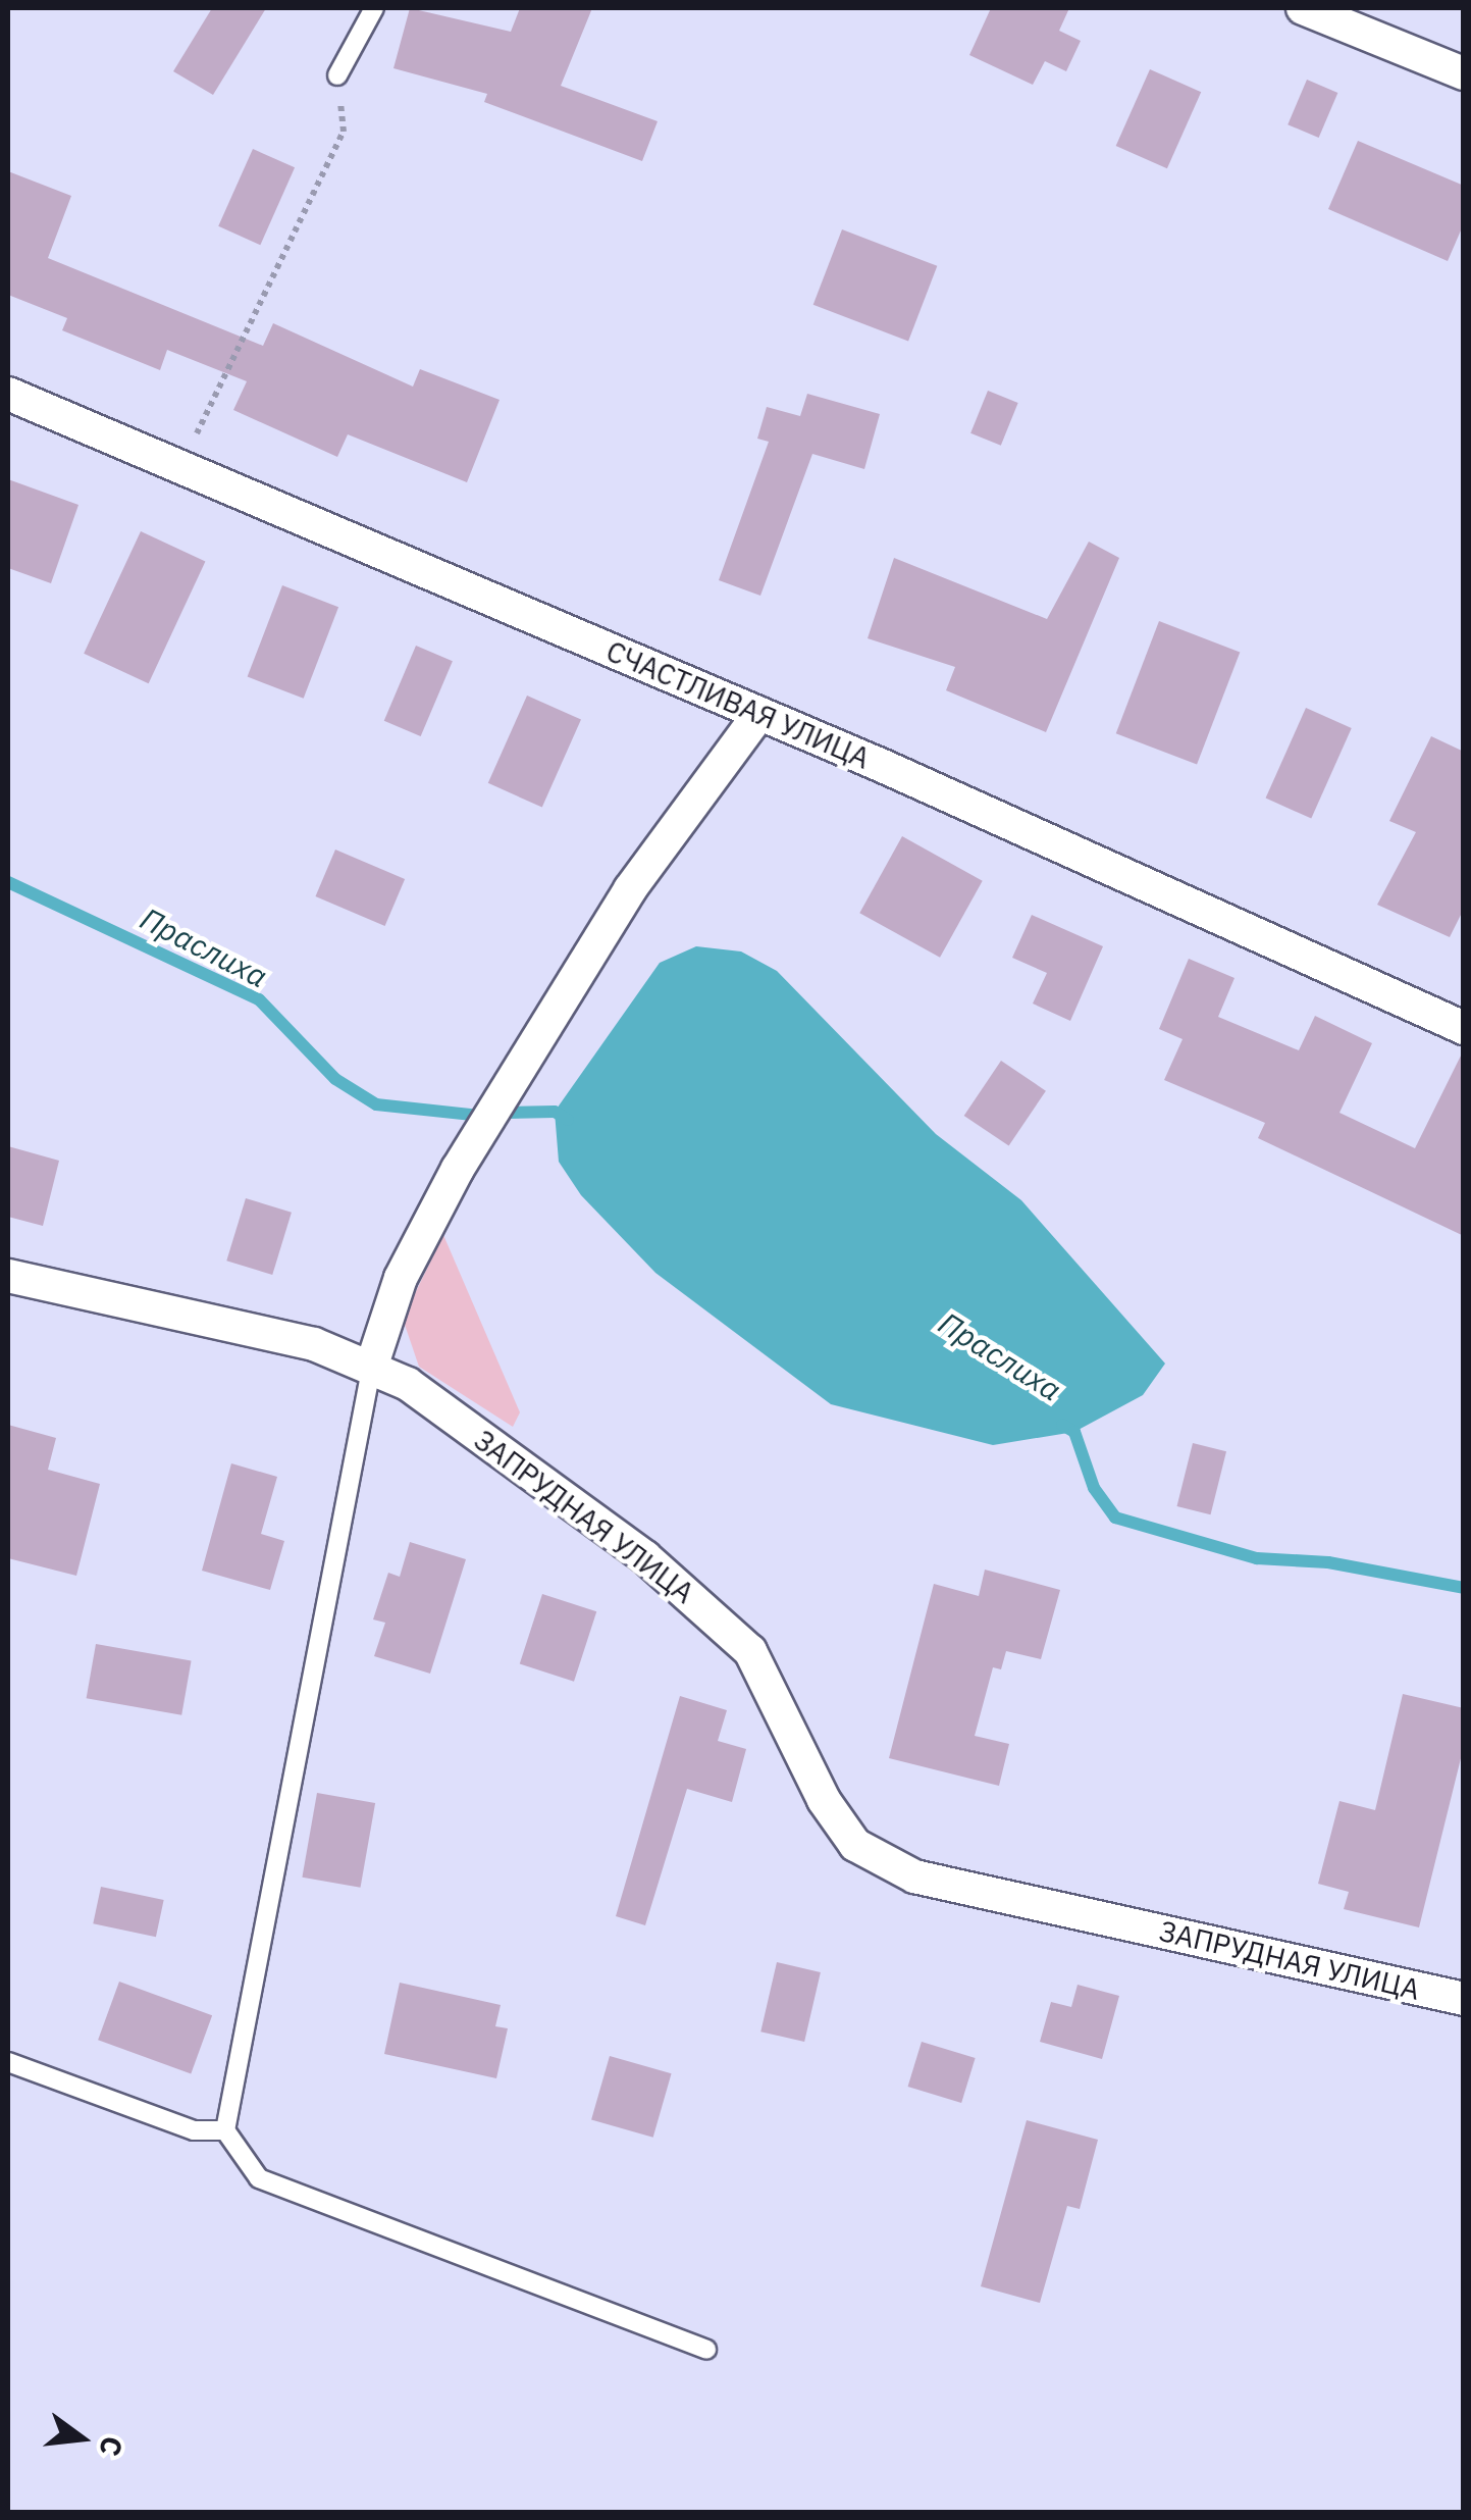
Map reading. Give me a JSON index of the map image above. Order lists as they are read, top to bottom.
{
  "streets": {
    "street": ["СЧАСТЛИВАЯ УЛИЦА", "ЗАПРУДНАЯ УЛИЦА"]
  },
  "water": ["Праслиха"],
  "north": "right"
}
